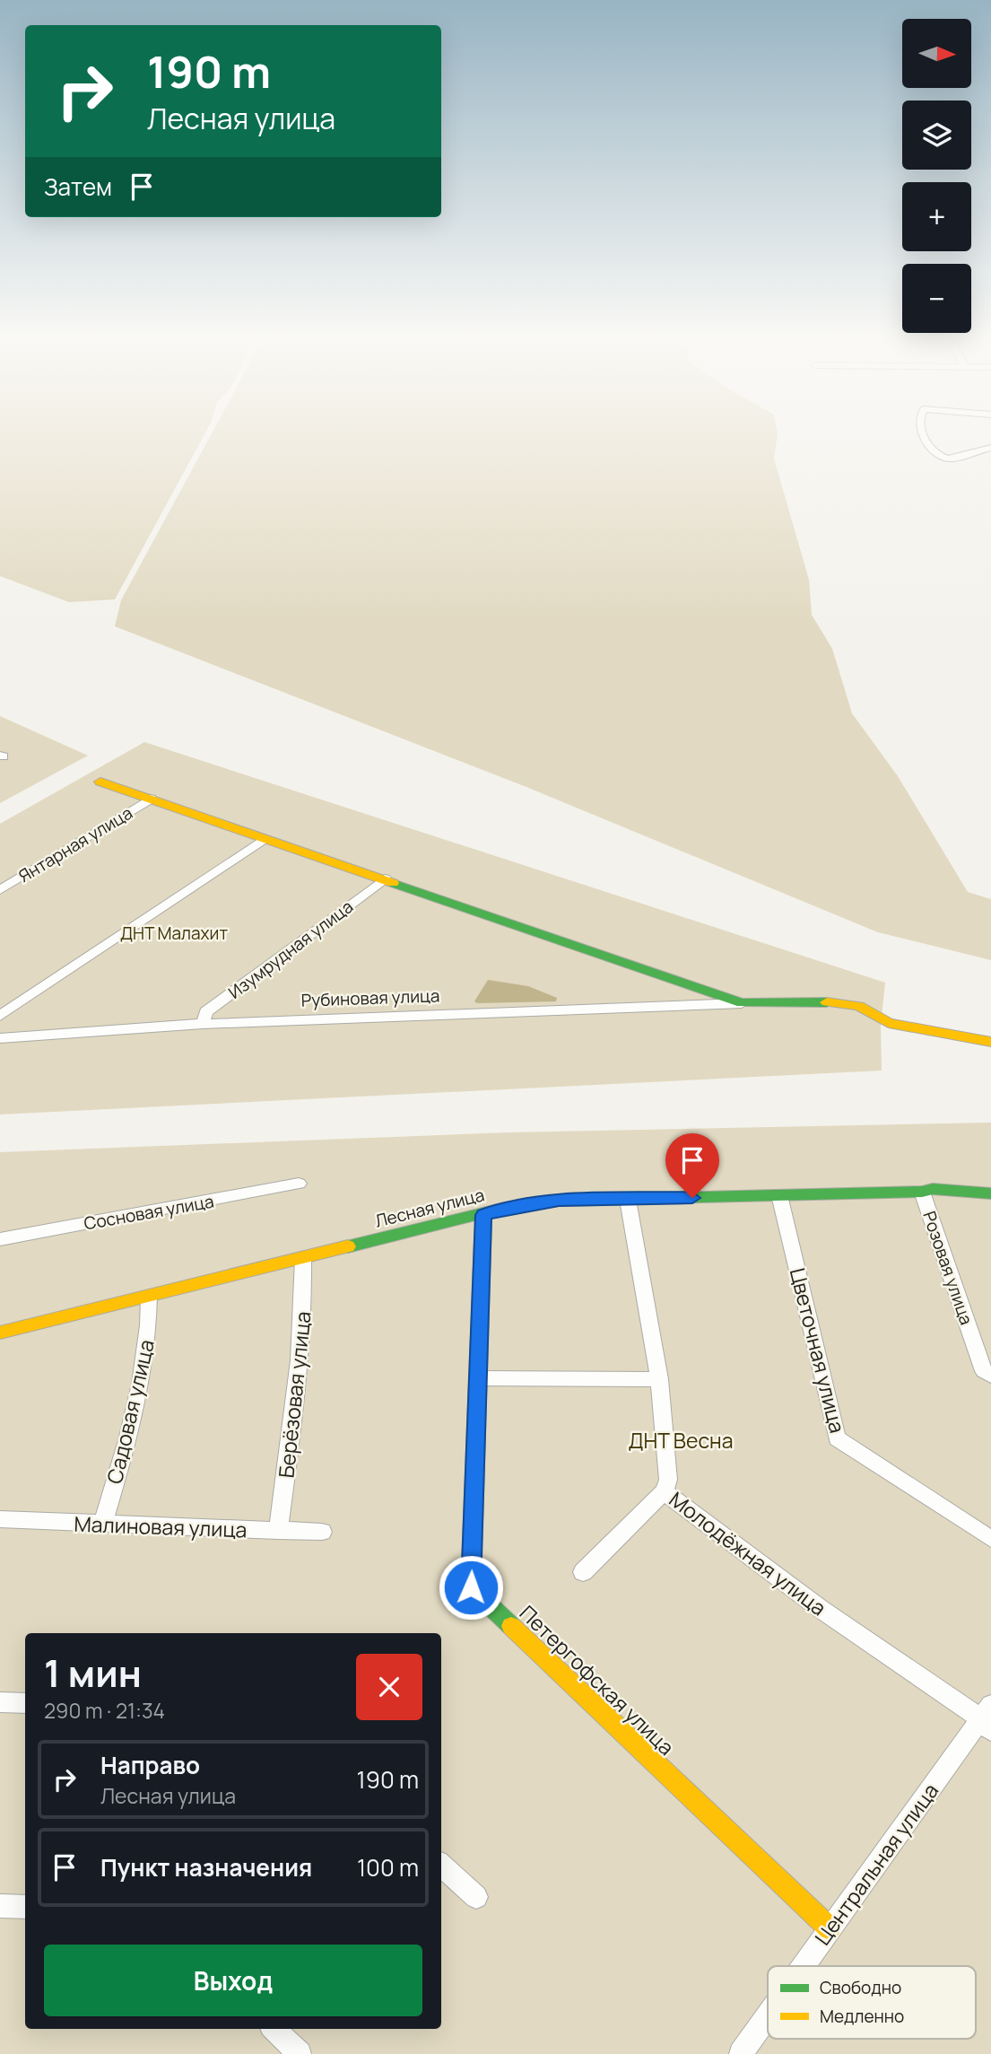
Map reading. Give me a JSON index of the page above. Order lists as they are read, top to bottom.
{
  "streets": {
    "street": [
      "Янтарная улица",
      "Изумрудная улица",
      "Рубиновая улица",
      "Лесная улица",
      "Сосновая улица",
      "Розовая улица",
      "Цветочная улица",
      "Берёзовая улица",
      "Садовая улица",
      "Малиновая улица",
      "Молодёжная улица",
      "Петергофская улица",
      "Центральная улица"
    ]
  },
  "crossings": [
    ["Янтарная улица", "Рубиновая улица"],
    ["Изумрудная улица", "Рубиновая улица"],
    ["Лесная улица", "Розовая улица"],
    ["Лесная улица", "Цветочная улица"],
    ["Лесная улица", "Берёзовая улица"],
    ["Лесная улица", "Садовая улица"],
    ["Лесная улица", "Молодёжная улица"],
    ["Лесная улица", "Петергофская улица"],
    ["Берёзовая улица", "Малиновая улица"],
    ["Садовая улица", "Малиновая улица"],
    ["Молодёжная улица", "Центральная улица"],
    ["Петергофская улица", "Центральная улица"]
  ],
  "parks": ["ДНТ Малахит", "ДНТ Весна"],
  "legend": ["Свободно", "Медленно"],
  "north": "right",
  "page": {
    "map_buttons": ["+", "−"],
    "turn": ["190 m", "Лесная улица"],
    "then": "Затем",
    "heading": ["1 мин", "290 m · 21:34"],
    "list": [
      {
        "name": "Направо",
        "note": "Лесная улица",
        "value": "190 m"
      },
      {
        "name": "Пункт назначения",
        "value": "100 m"
      }
    ],
    "buttons": "Выход"
  }
}
